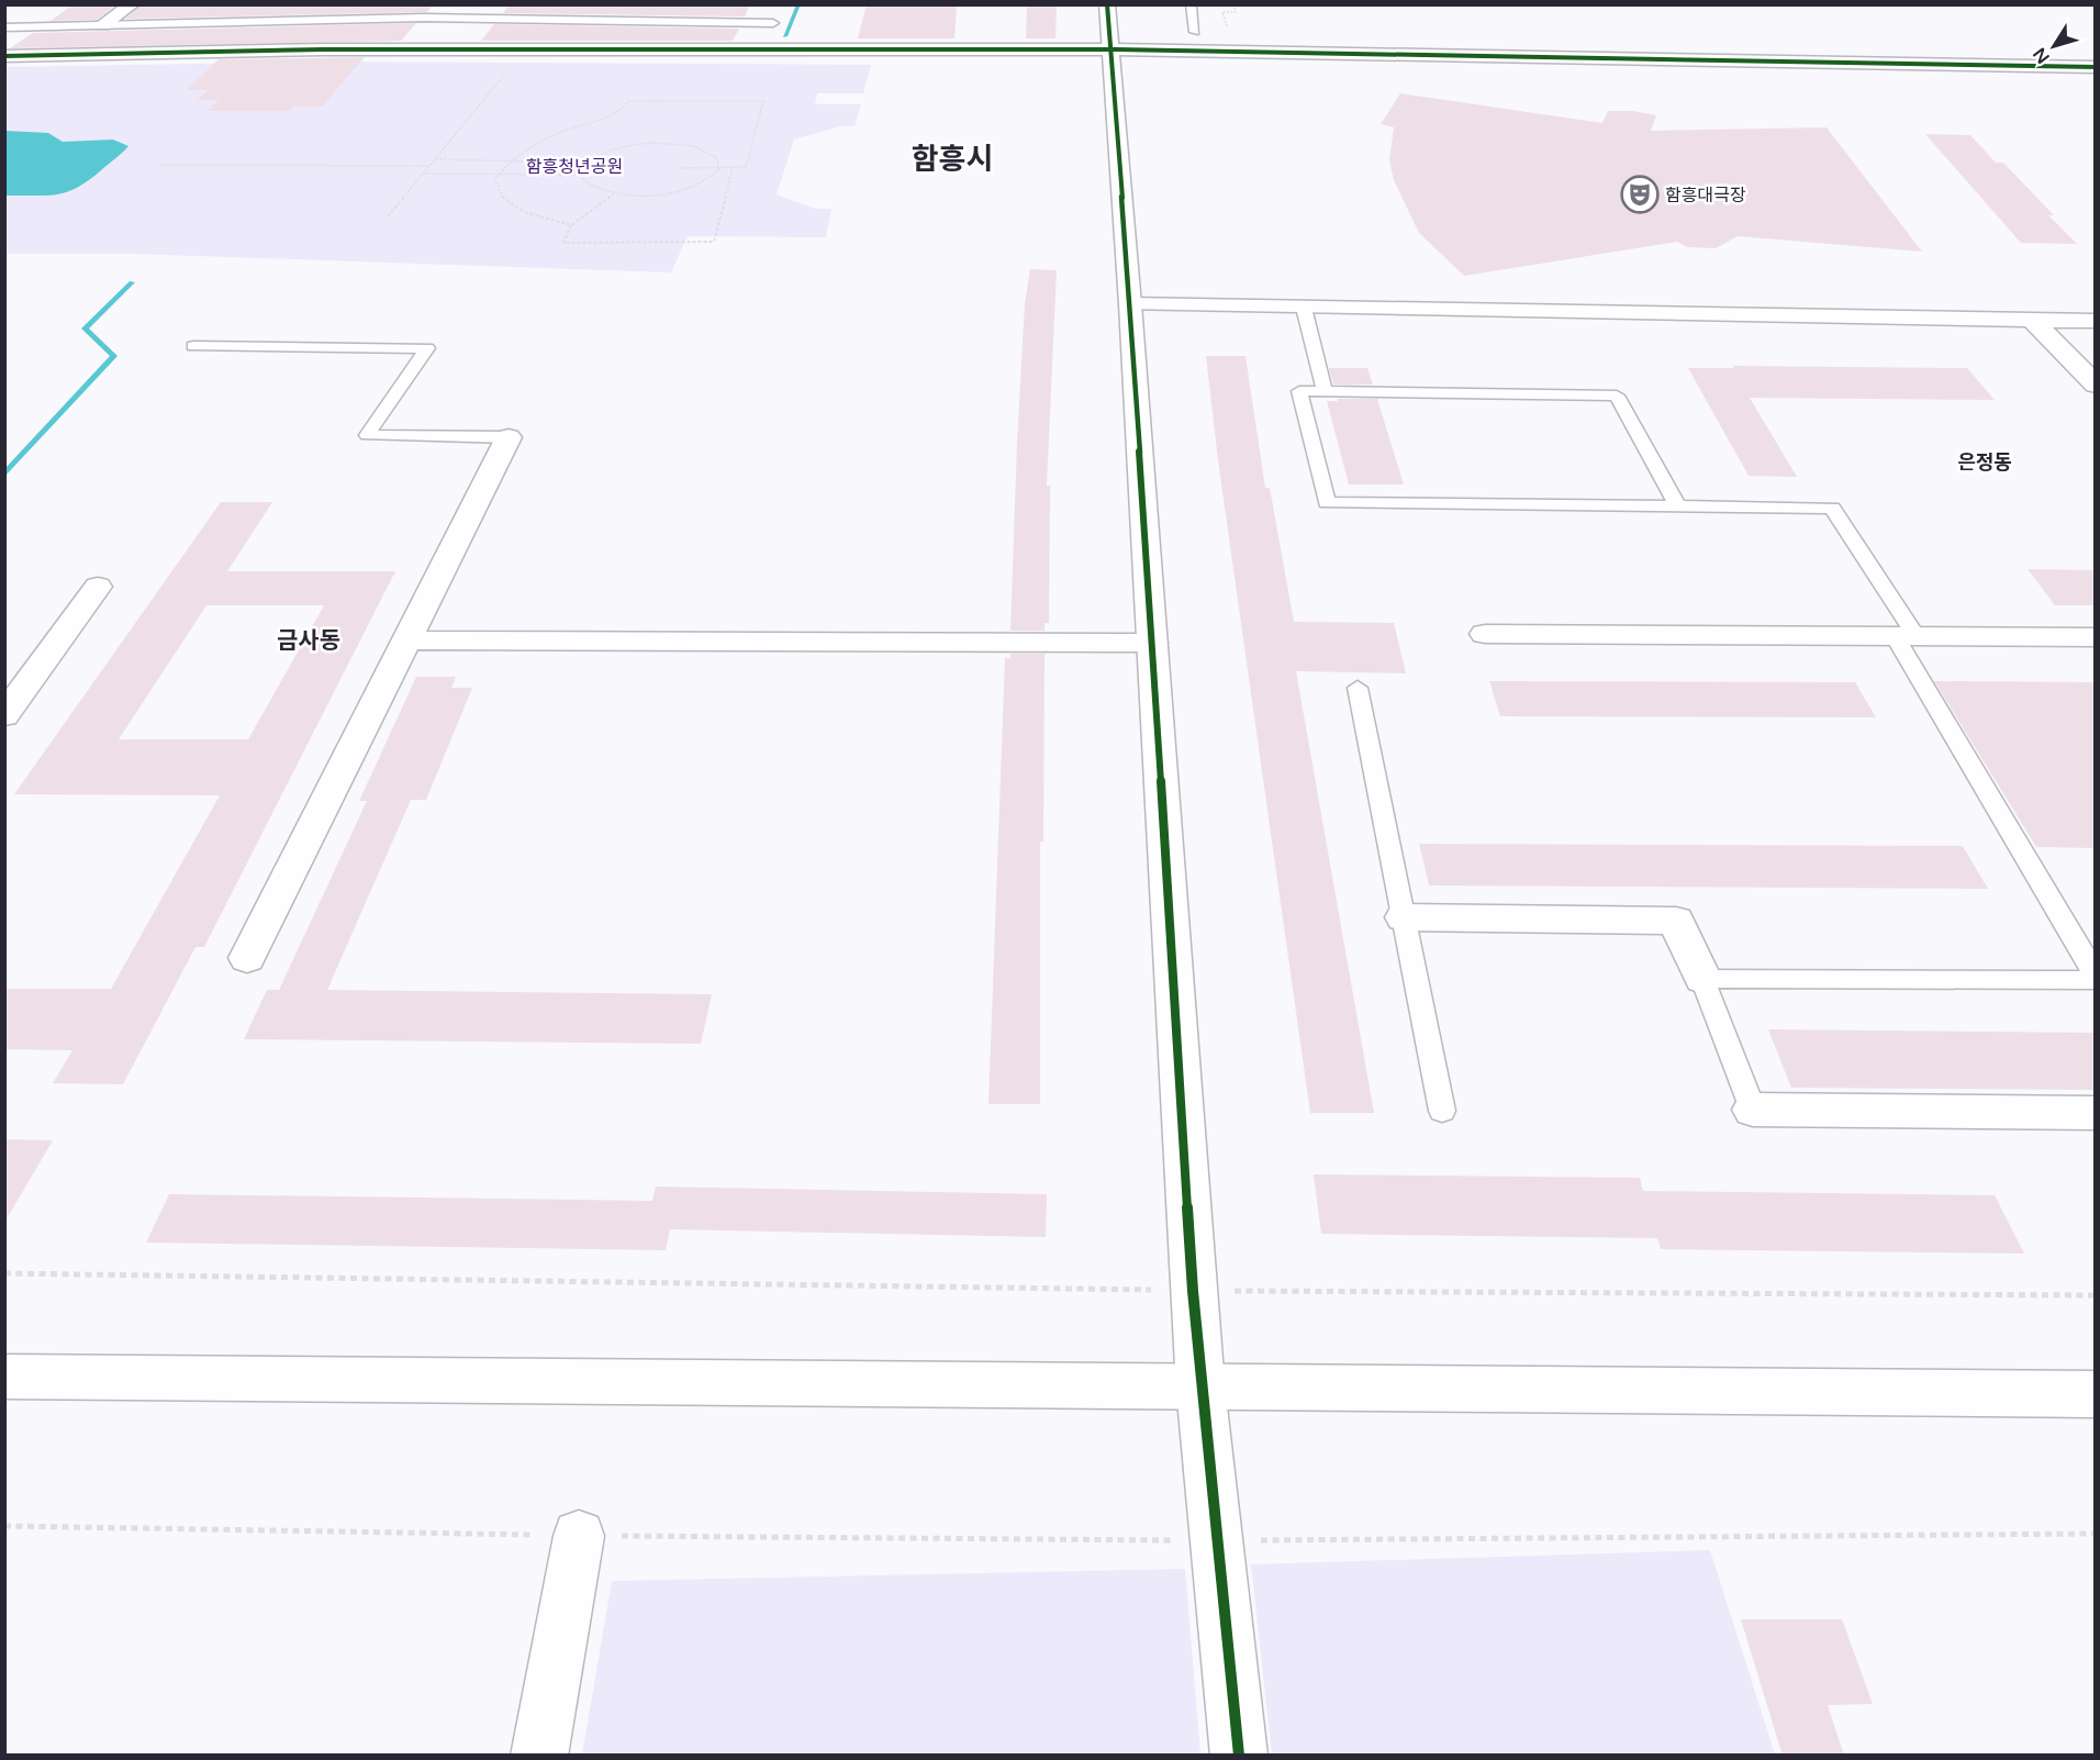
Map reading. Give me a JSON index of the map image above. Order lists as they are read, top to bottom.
{
  "districts": ["함흥시", "은정동", "금사동"],
  "parks": ["함흥청년공원"],
  "places": {
    "theatre": ["함흥대극장"]
  },
  "north": "bottom left"
}
